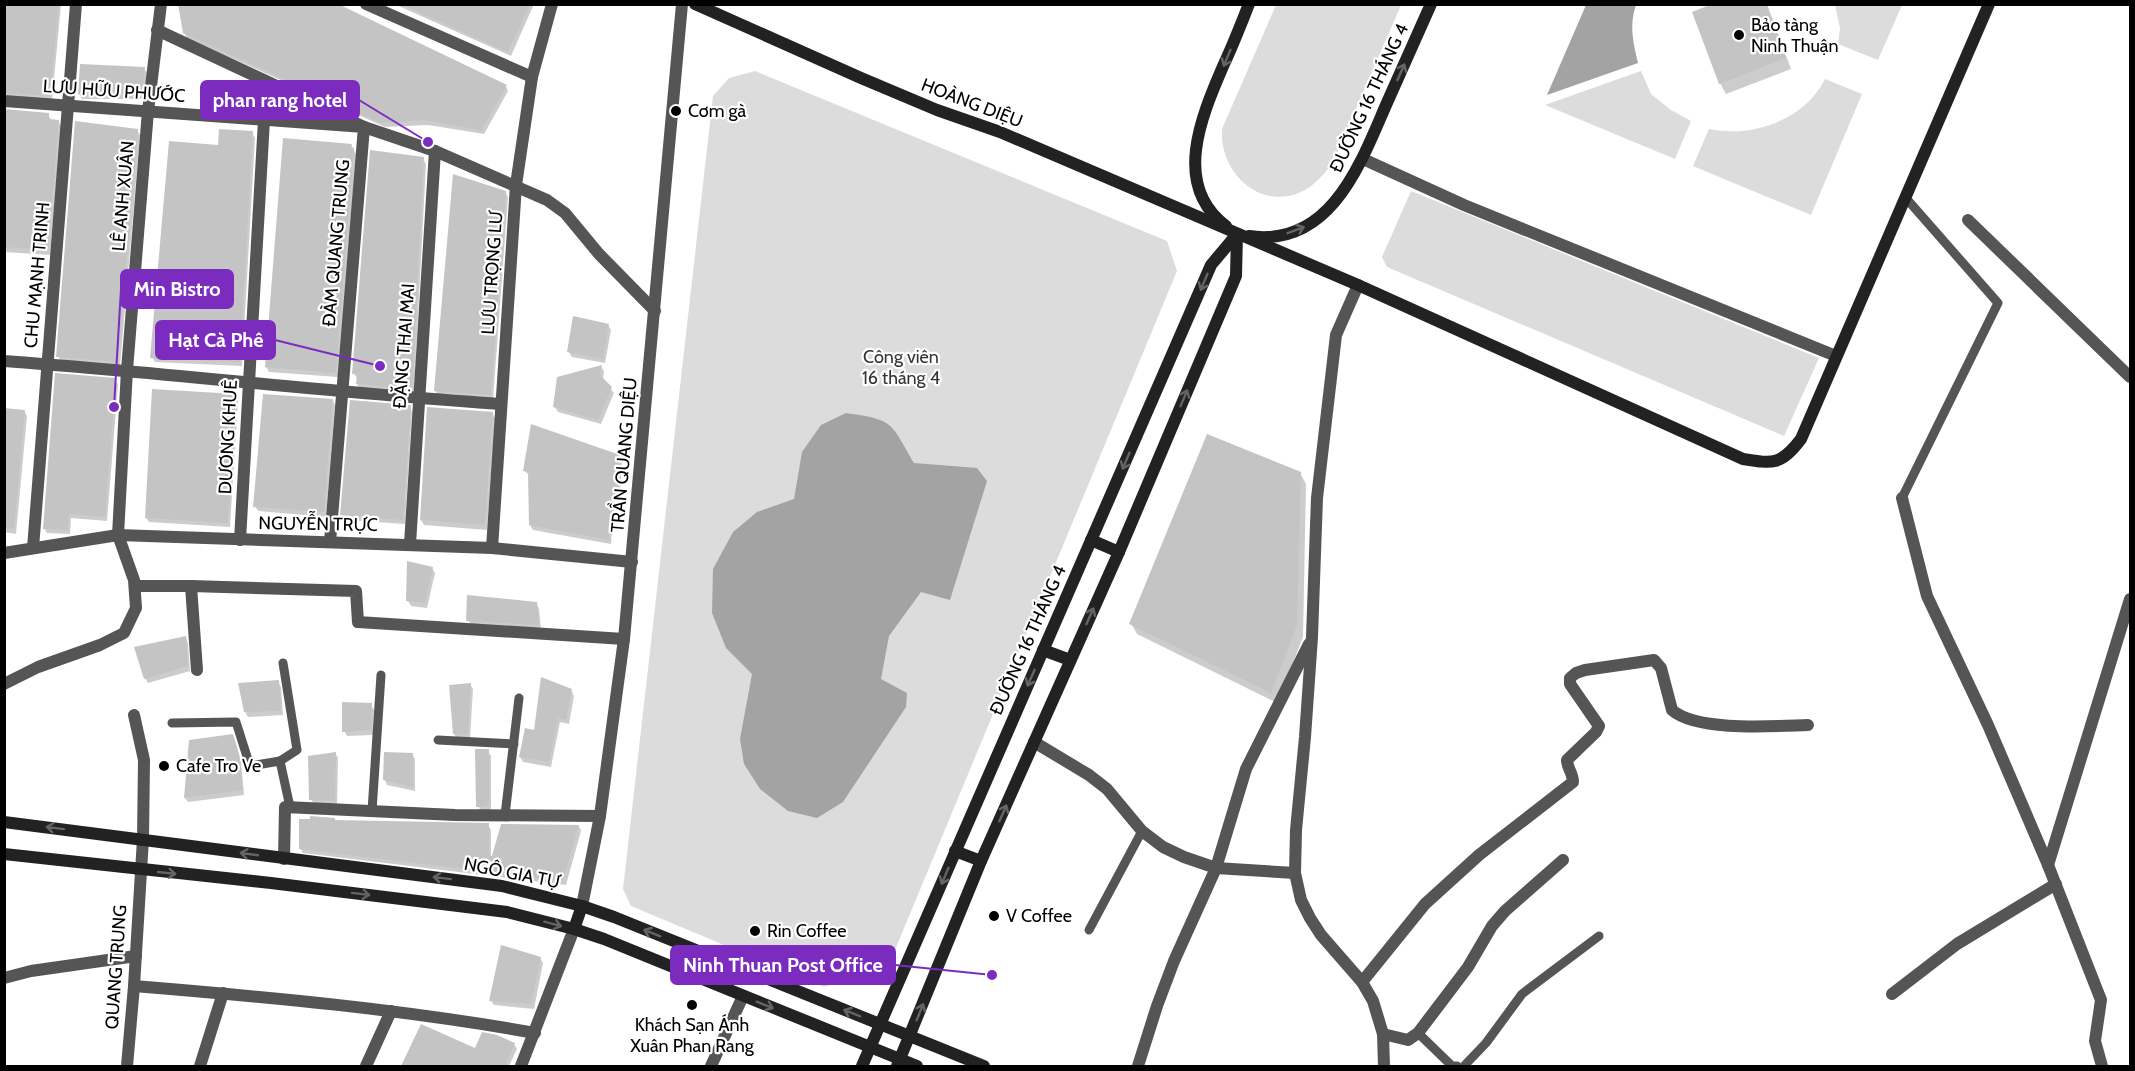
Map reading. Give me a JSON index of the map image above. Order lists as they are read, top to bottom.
{
  "streets": {
    "main road": ["ĐƯỜNG 16 THÁNG 4", "HOÀNG DIỆU", "NGÔ GIA TỰ"],
    "street": [
      "LƯU HỮU PHƯỚC",
      "LÊ ANH XUÂN",
      "ĐÀM QUANG TRUNG",
      "LƯU TRỌNG LƯ",
      "CHU MẠNH TRINH",
      "ĐẶNG THAI MAI",
      "DƯƠNG KHUÊ",
      "TRẦN QUANG DIỆU",
      "NGUYỄN TRỰC",
      "QUANG TRUNG"
    ]
  },
  "crossings": [
    ["LƯU HỮU PHƯỚC", "LÊ ANH XUÂN"],
    ["LƯU HỮU PHƯỚC", "ĐÀM QUANG TRUNG"],
    ["LƯU HỮU PHƯỚC", "CHU MẠNH TRINH"],
    ["LƯU HỮU PHƯỚC", "DƯƠNG KHUÊ"],
    ["ĐƯỜNG 16 THÁNG 4", "HOÀNG DIỆU"],
    ["ĐƯỜNG 16 THÁNG 4", "NGÔ GIA TỰ"],
    ["LÊ ANH XUÂN", "NGUYỄN TRỰC"],
    ["ĐÀM QUANG TRUNG", "NGUYỄN TRỰC"],
    ["LƯU TRỌNG LƯ", "NGUYỄN TRỰC"],
    ["CHU MẠNH TRINH", "NGUYỄN TRỰC"],
    ["ĐẶNG THAI MAI", "NGUYỄN TRỰC"],
    ["DƯƠNG KHUÊ", "NGUYỄN TRỰC"],
    ["TRẦN QUANG DIỆU", "NGUYỄN TRỰC"],
    ["TRẦN QUANG DIỆU", "NGÔ GIA TỰ"],
    ["NGÔ GIA TỰ", "QUANG TRUNG"]
  ],
  "parks": ["Công viên 16 tháng 4"],
  "places": [
    "Bảo tàng Ninh Thuận",
    "Cơm gà",
    "phan rang hotel",
    "Hạt Cà Phê",
    "Min Bistro",
    "Cafe Tro Ve",
    "V Coffee",
    "Rin Coffee",
    "Ninh Thuan Post Office",
    "Khách Sạn Ánh Xuân Phan Rang"
  ]
}
